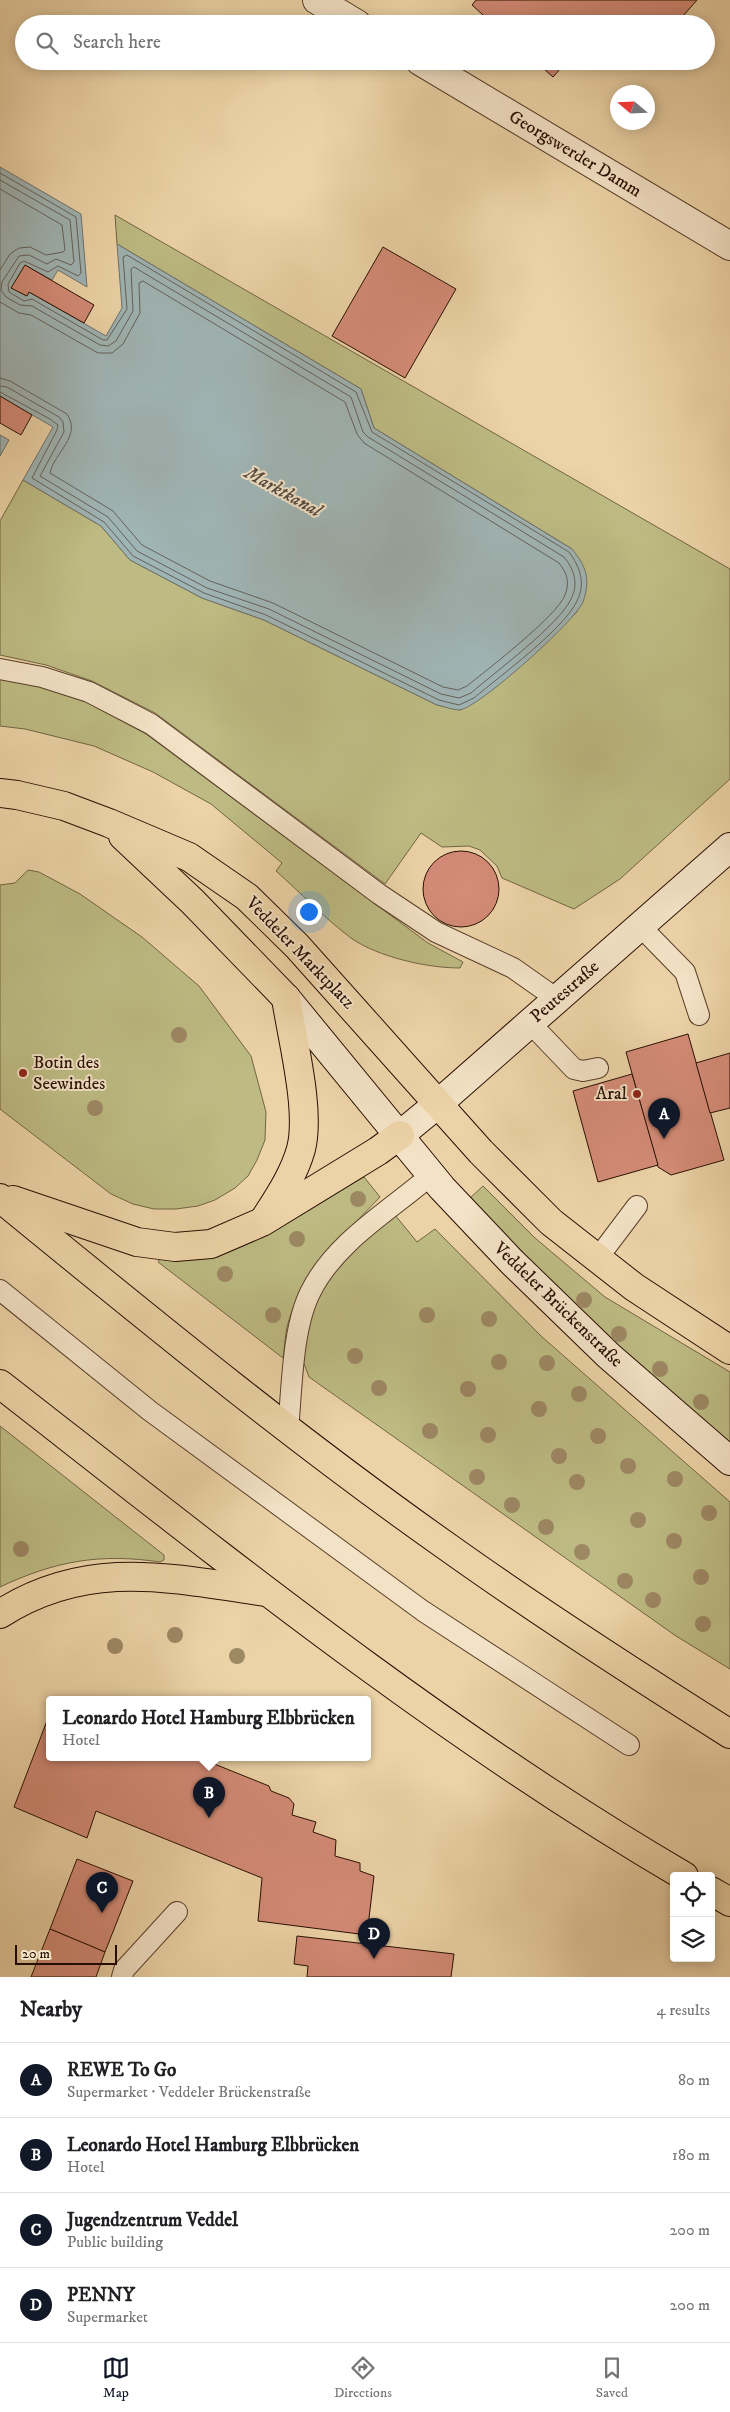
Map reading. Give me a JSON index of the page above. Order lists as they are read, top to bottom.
{
  "streets": {
    "main road": ["Veddeler Marktplatz"],
    "street": ["Georgswerder Damm", "Peutestraße", "Veddeler Brückenstraße"]
  },
  "crossings": [
    ["Veddeler Marktplatz", "Peutestraße"],
    ["Veddeler Marktplatz", "Veddeler Brückenstraße"],
    ["Peutestraße", "Veddeler Brückenstraße"]
  ],
  "water": ["Marktkanal"],
  "places": ["Botin des Seewindes", "Aral"],
  "scale_bar": "20 m",
  "north": "left",
  "page": {
    "search": "Search here",
    "pins": [
      "A",
      "B",
      "C",
      "D"
    ],
    "popup": ["Leonardo Hotel Hamburg Elbbrücken", "Hotel"],
    "scale": "20 m",
    "heading": ["Nearby", "4 results"],
    "list": [
      {
        "mark": "A",
        "name": "REWE To Go",
        "note": "Supermarket · Veddeler Brückenstraße",
        "value": "80 m"
      },
      {
        "mark": "B",
        "name": "Leonardo Hotel Hamburg Elbbrücken",
        "note": "Hotel",
        "value": "180 m"
      },
      {
        "mark": "C",
        "name": "Jugendzentrum Veddel",
        "note": "Public building",
        "value": "200 m"
      },
      {
        "mark": "D",
        "name": "PENNY",
        "note": "Supermarket",
        "value": "200 m"
      }
    ],
    "nav": ["Map", "Directions", "Saved"]
  }
}
